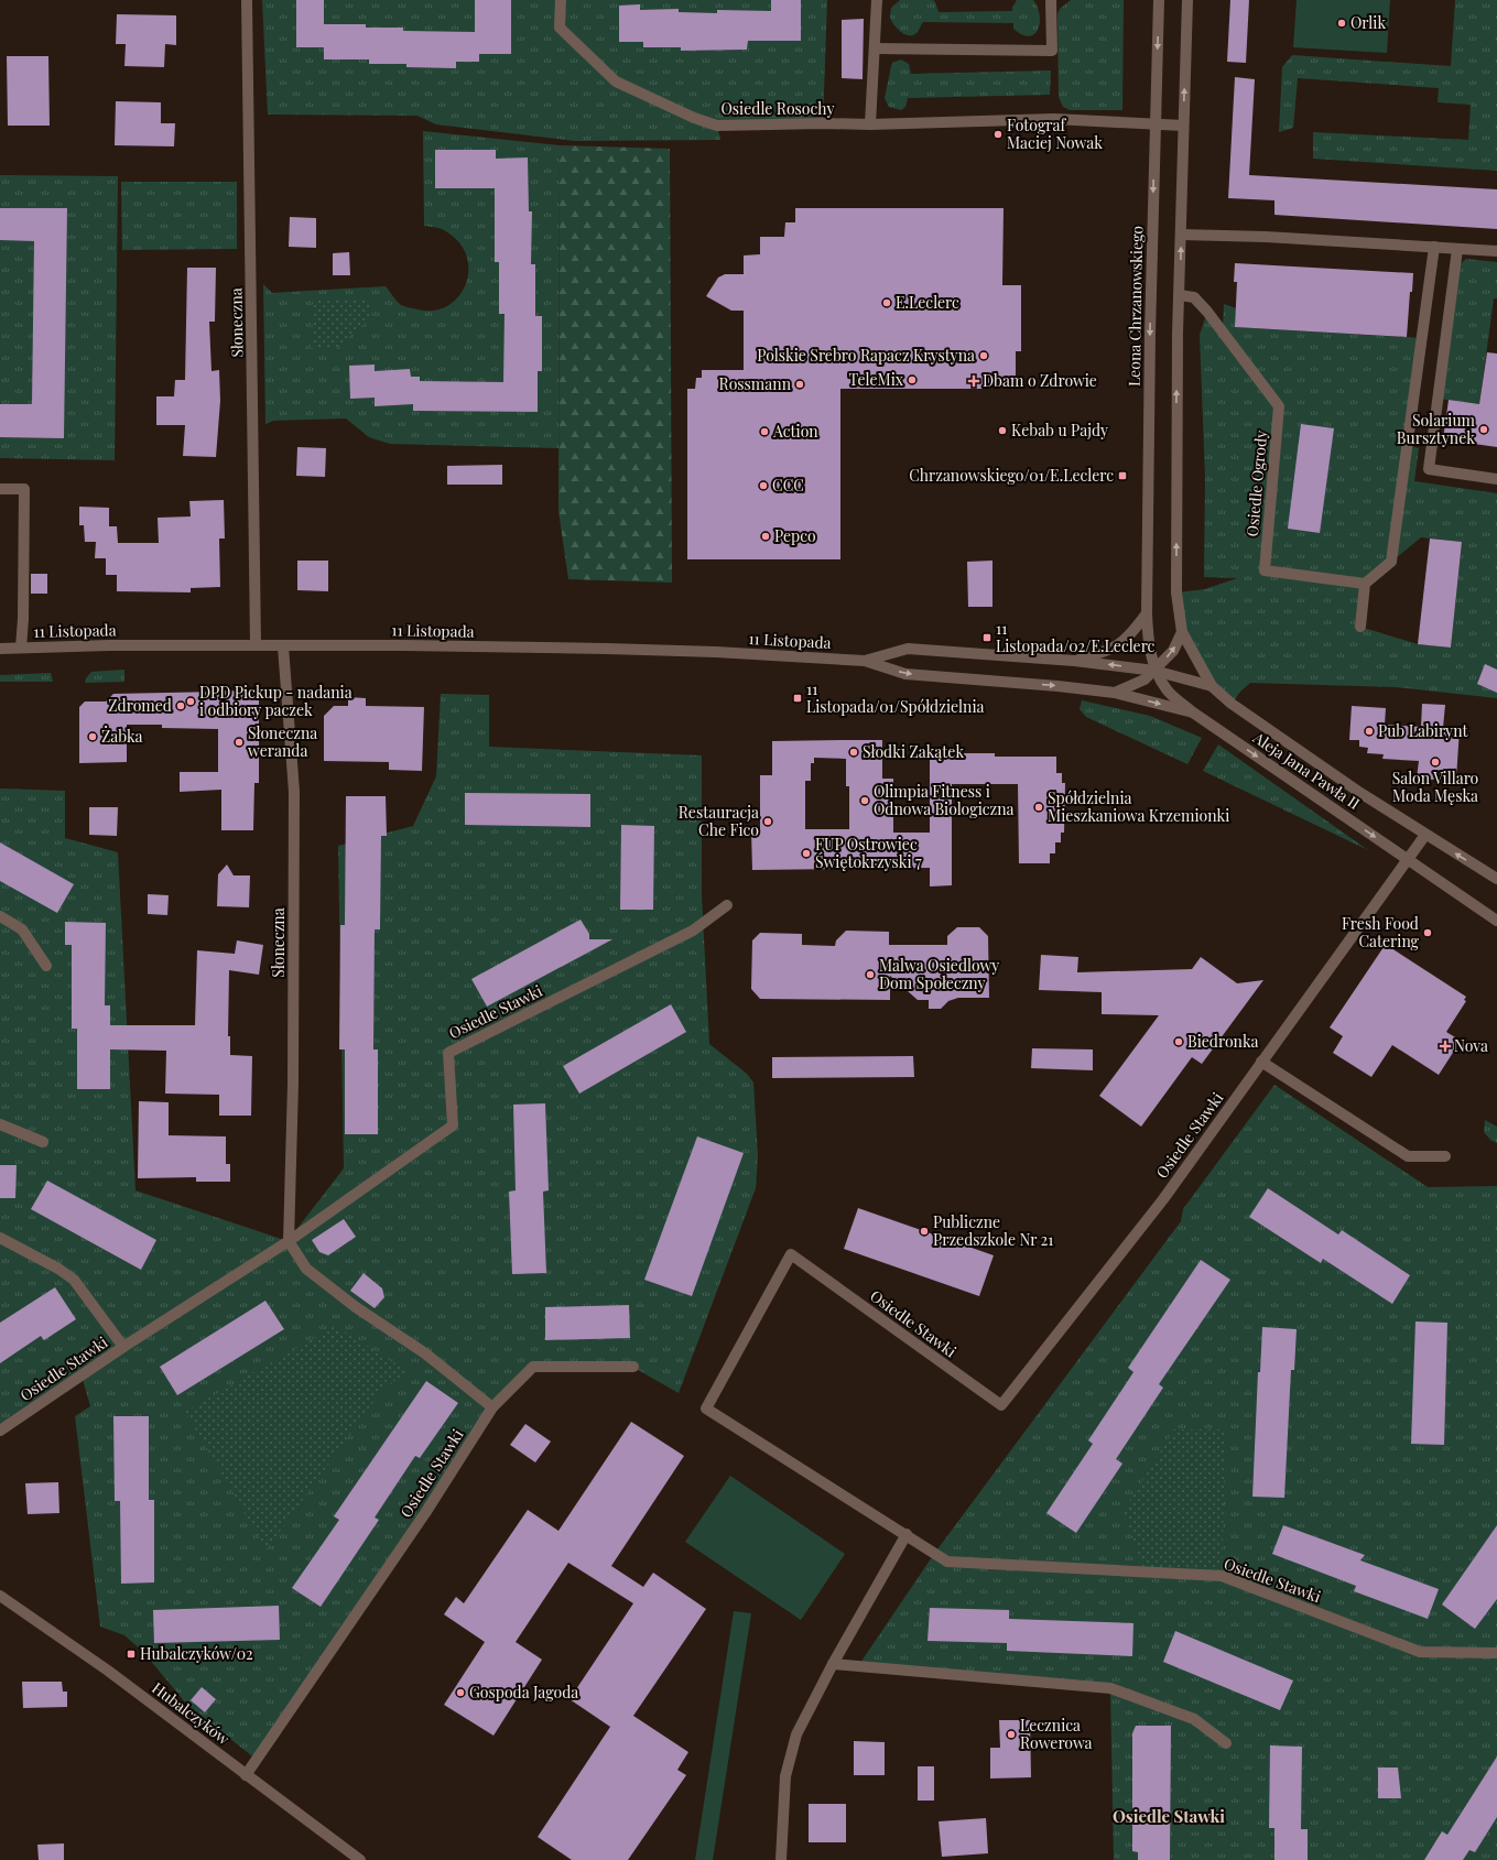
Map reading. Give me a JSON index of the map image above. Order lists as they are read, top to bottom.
{
  "streets": {
    "street": [
      "Osiedle Rosochy",
      "Leona Chrzanowskiego",
      "Słoneczna",
      "Osiedle Ogrody",
      "11 Listopada",
      "Aleja Jana Pawła II",
      "Osiedle Stawki",
      "Hubalczyków"
    ]
  },
  "crossings": [
    ["Osiedle Rosochy", "Leona Chrzanowskiego"],
    ["Leona Chrzanowskiego", "11 Listopada"],
    ["Leona Chrzanowskiego", "Aleja Jana Pawła II"],
    ["Słoneczna", "11 Listopada"],
    ["Słoneczna", "Osiedle Stawki"],
    ["Osiedle Ogrody", "Aleja Jana Pawła II"],
    ["11 Listopada", "Aleja Jana Pawła II"],
    ["Aleja Jana Pawła II", "Osiedle Stawki"],
    ["Osiedle Stawki", "Hubalczyków"]
  ],
  "districts": ["Osiedle Stawki"],
  "places": {
    "other": [
      "Orlik",
      "Fotograf Maciej Nowak",
      "E.Leclerc",
      "Polskie Srebro Rapacz Krystyna",
      "TeleMix",
      "Rossmann",
      "Solarium Bursztynek",
      "Kebab u Pajdy",
      "Action",
      "CCC",
      "Pepco",
      "DPD Pickup - nadania i odbiory paczek",
      "Zdromed",
      "Pub Labirynt",
      "Żabka",
      "Słoneczna weranda",
      "Słodki Zakątek",
      "Salon Villaro Moda Męska",
      "Olimpia Fitness i Odnowa Biologiczna",
      "Spółdzielnia Mieszkaniowa Krzemionki",
      "Restauracja Che Fico",
      "FUP Ostrowiec Świętokrzyski 7",
      "Fresh Food Catering",
      "Malwa Osiedlowy Dom Społeczny",
      "Biedronka",
      "Publiczne Przedszkole Nr 21",
      "Gospoda Jagoda",
      "Lecznica Rowerowa"
    ],
    "health": ["Dbam o Zdrowie", "Nova"],
    "transit": [
      "Chrzanowskiego/01/E.Leclerc",
      "11 Listopada/02/E.Leclerc",
      "11 Listopada/01/Spółdzielnia",
      "Hubalczyków/02"
    ]
  }
}
